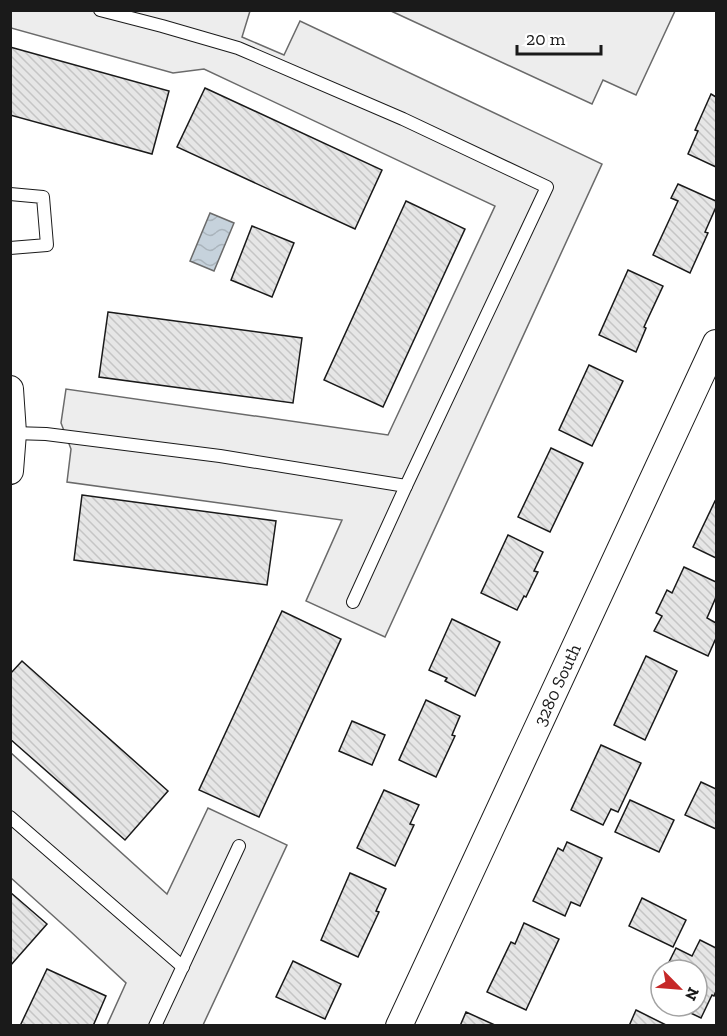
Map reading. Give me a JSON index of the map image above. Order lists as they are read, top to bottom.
{
  "streets": {
    "street": ["3280 South"]
  },
  "scale_bar": "20 m",
  "north": "bottom right"
}
